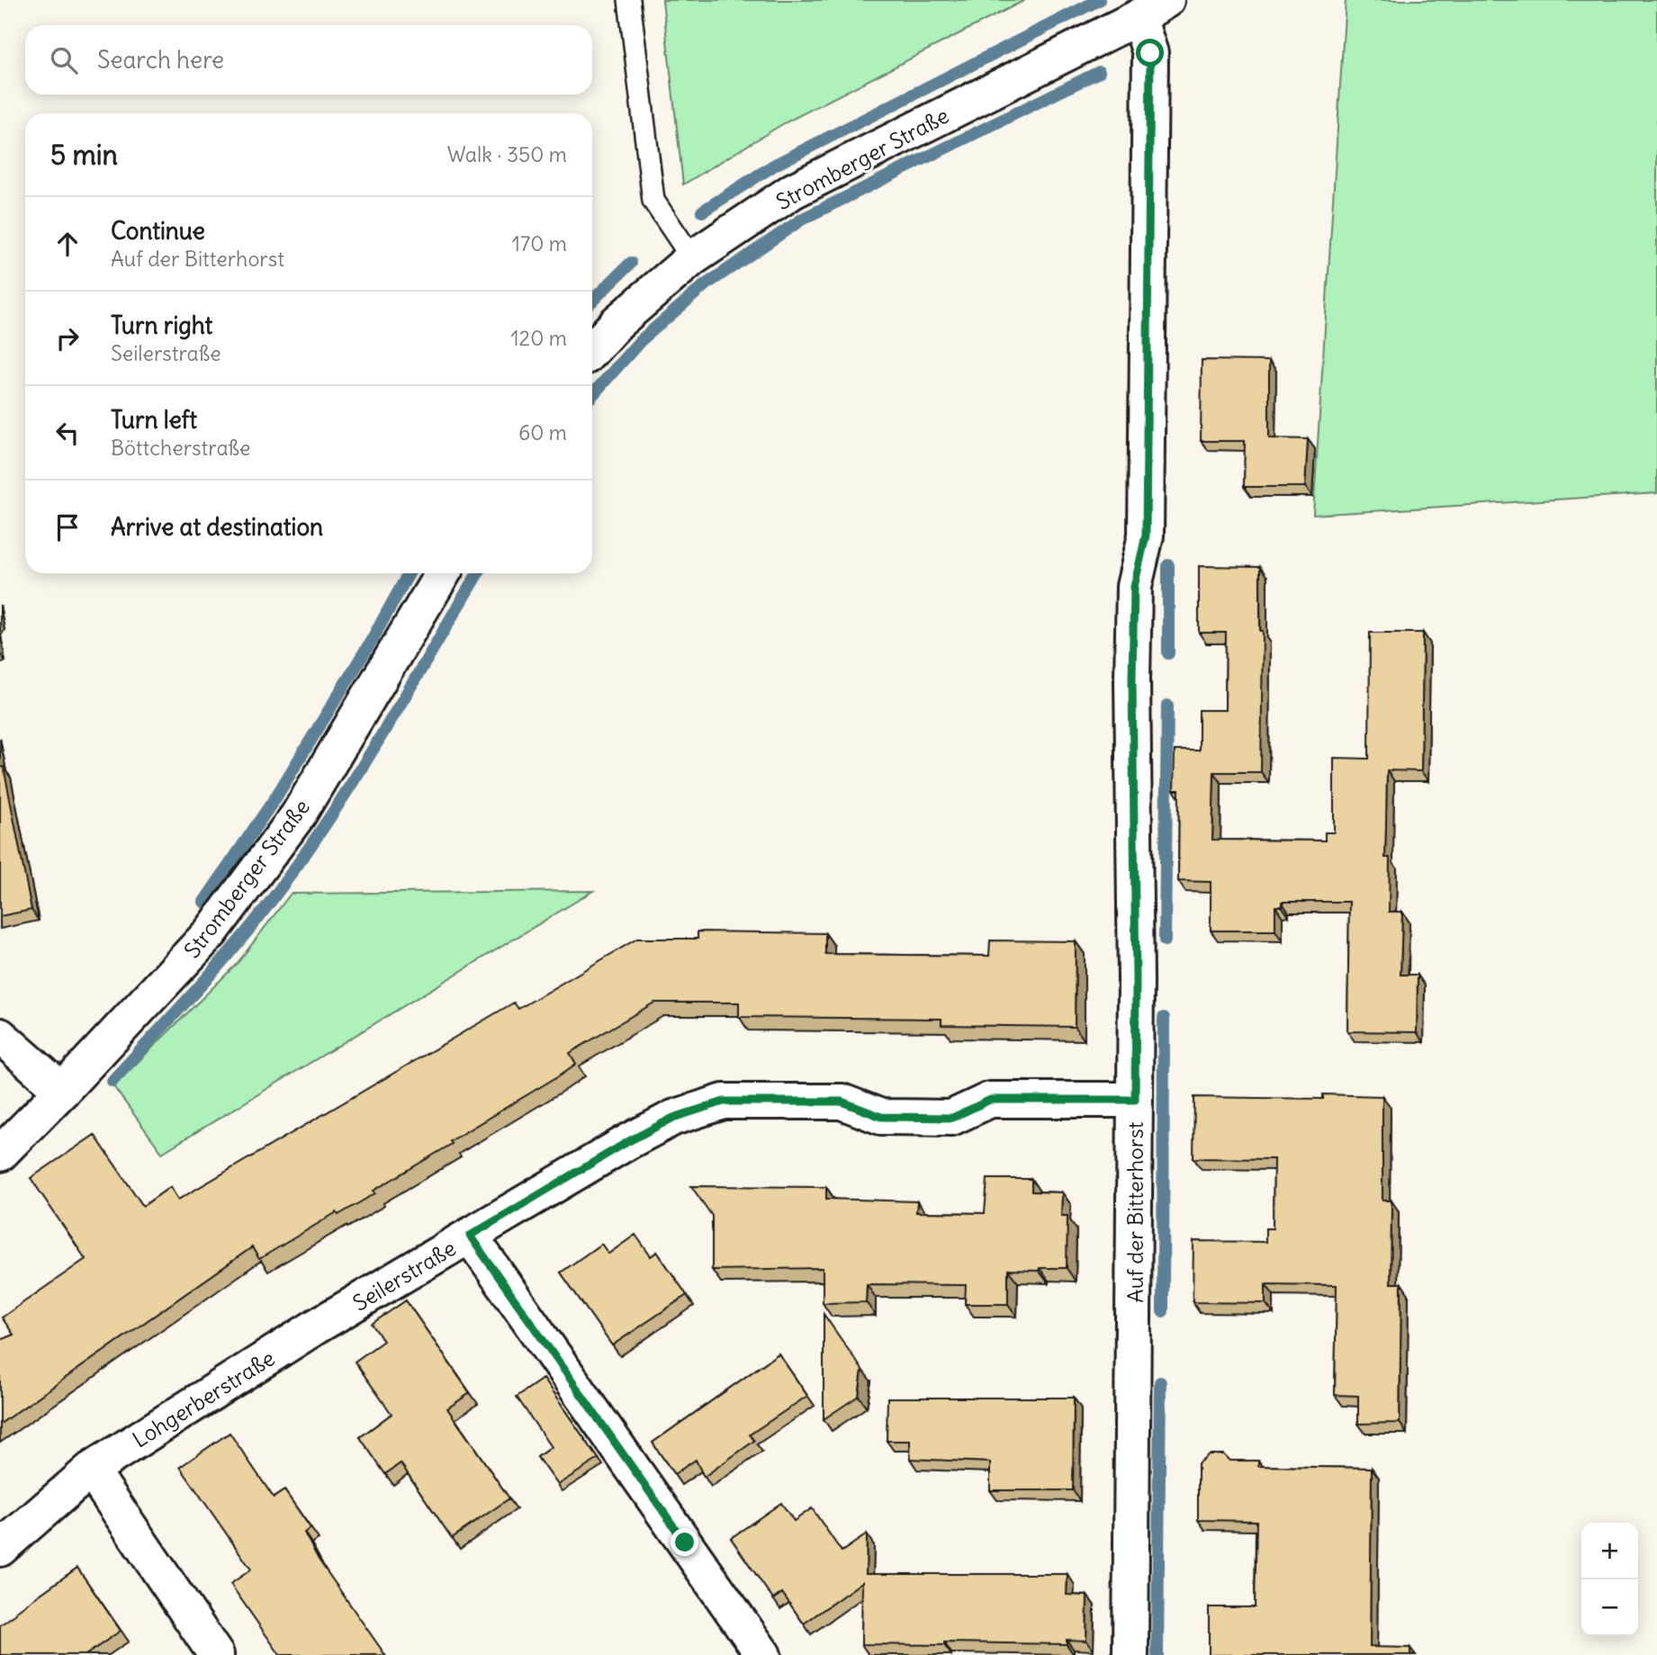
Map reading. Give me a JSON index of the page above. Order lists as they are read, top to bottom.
{
  "streets": {
    "street": [
      "Stromberger Straße",
      "Auf der Bitterhorst",
      "Seilerstraße",
      "Lohgerberstraße"
    ]
  },
  "crossings": [
    ["Stromberger Straße", "Auf der Bitterhorst"],
    ["Auf der Bitterhorst", "Seilerstraße"],
    ["Seilerstraße", "Lohgerberstraße"]
  ],
  "page": {
    "search": "Search here",
    "heading": ["5 min", "Walk · 350 m"],
    "list": [
      ["Continue", "Auf der Bitterhorst", "170 m"],
      ["Turn right", "Seilerstraße", "120 m"],
      ["Turn left", "Böttcherstraße", "60 m"],
      "Arrive at destination"
    ],
    "map_buttons": ["+", "−"]
  }
}
